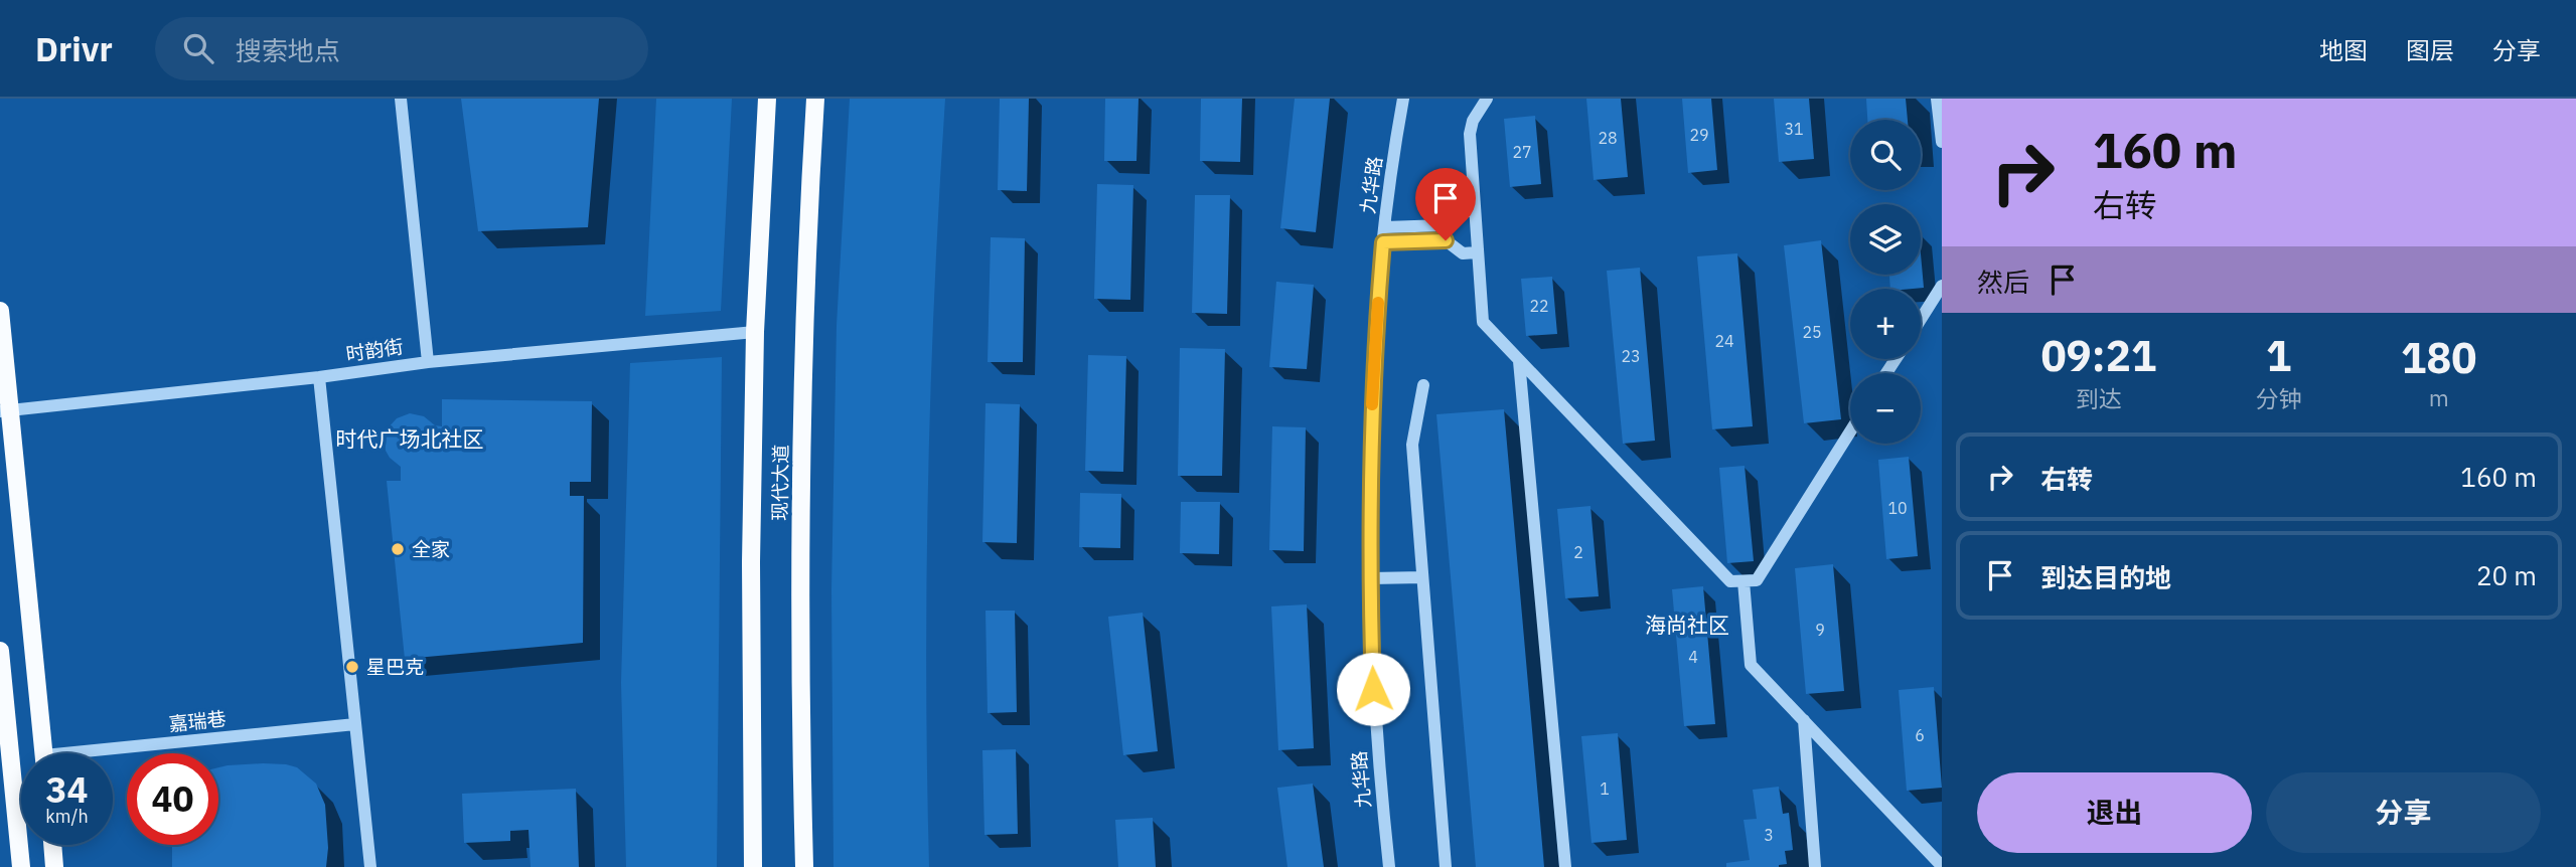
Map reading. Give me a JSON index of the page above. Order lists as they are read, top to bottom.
{
  "streets": {
    "main road": ["现代大道"],
    "street": ["九华路", "时韵街", "嘉瑞巷"]
  },
  "crossings": [
    ["时韵街", "现代大道"]
  ],
  "districts": ["时代广场北社区", "海尚社区"],
  "places": ["全家", "星巴克"],
  "house_numbers": [
    "31",
    "29",
    "28",
    "27",
    "22",
    "25",
    "24",
    "23",
    "10",
    "2",
    "9",
    "4",
    "6",
    "1",
    "3"
  ],
  "page": {
    "header": "Drivr",
    "search": "搜索地点",
    "nav": ["地图", "图层", "分享"],
    "turn": ["160 m", "右转"],
    "map_buttons": ["+", "−"],
    "then": "然后",
    "eta": [
      "09:21",
      "到达",
      "1",
      "分钟",
      "180",
      "m"
    ],
    "list": [
      {
        "name": "右转",
        "value": "160 m"
      },
      {
        "name": "到达目的地",
        "value": "20 m"
      }
    ],
    "speed": "34 km/h",
    "limit": "40",
    "buttons": ["退出", "分享"]
  }
}
